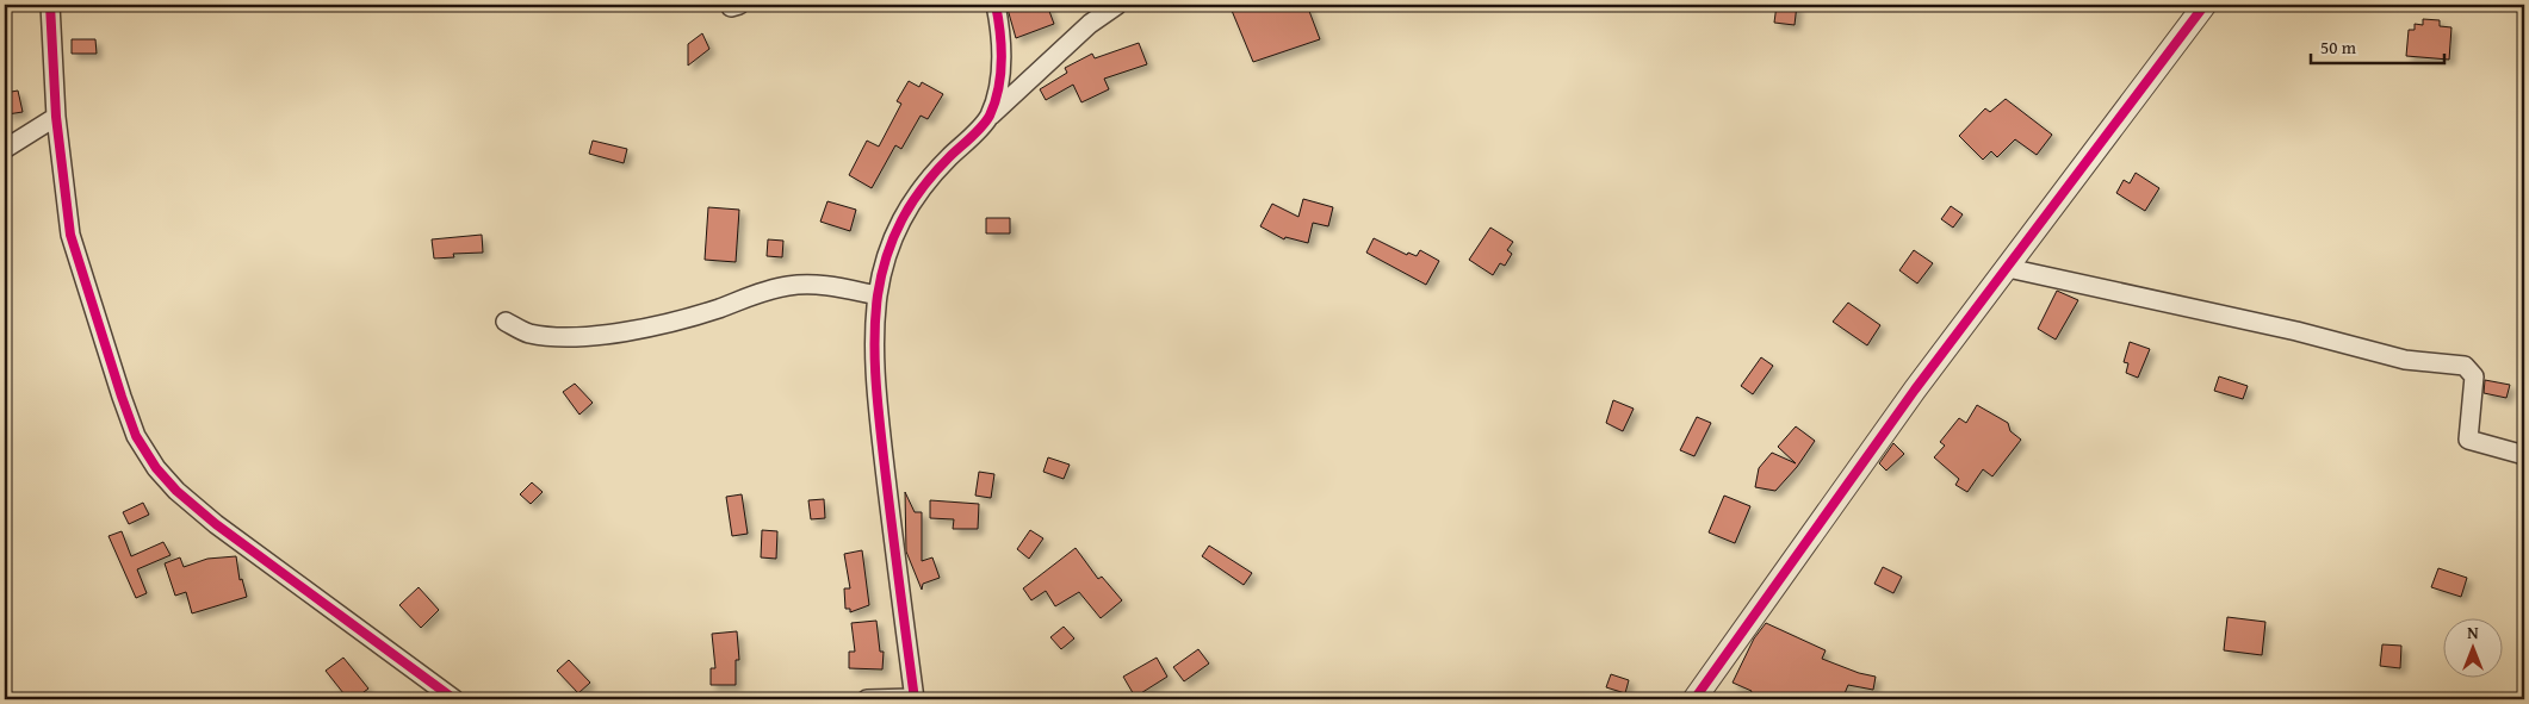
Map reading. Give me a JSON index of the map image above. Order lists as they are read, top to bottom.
{
  "scale_bar": "50 m",
  "north": "top"
}
